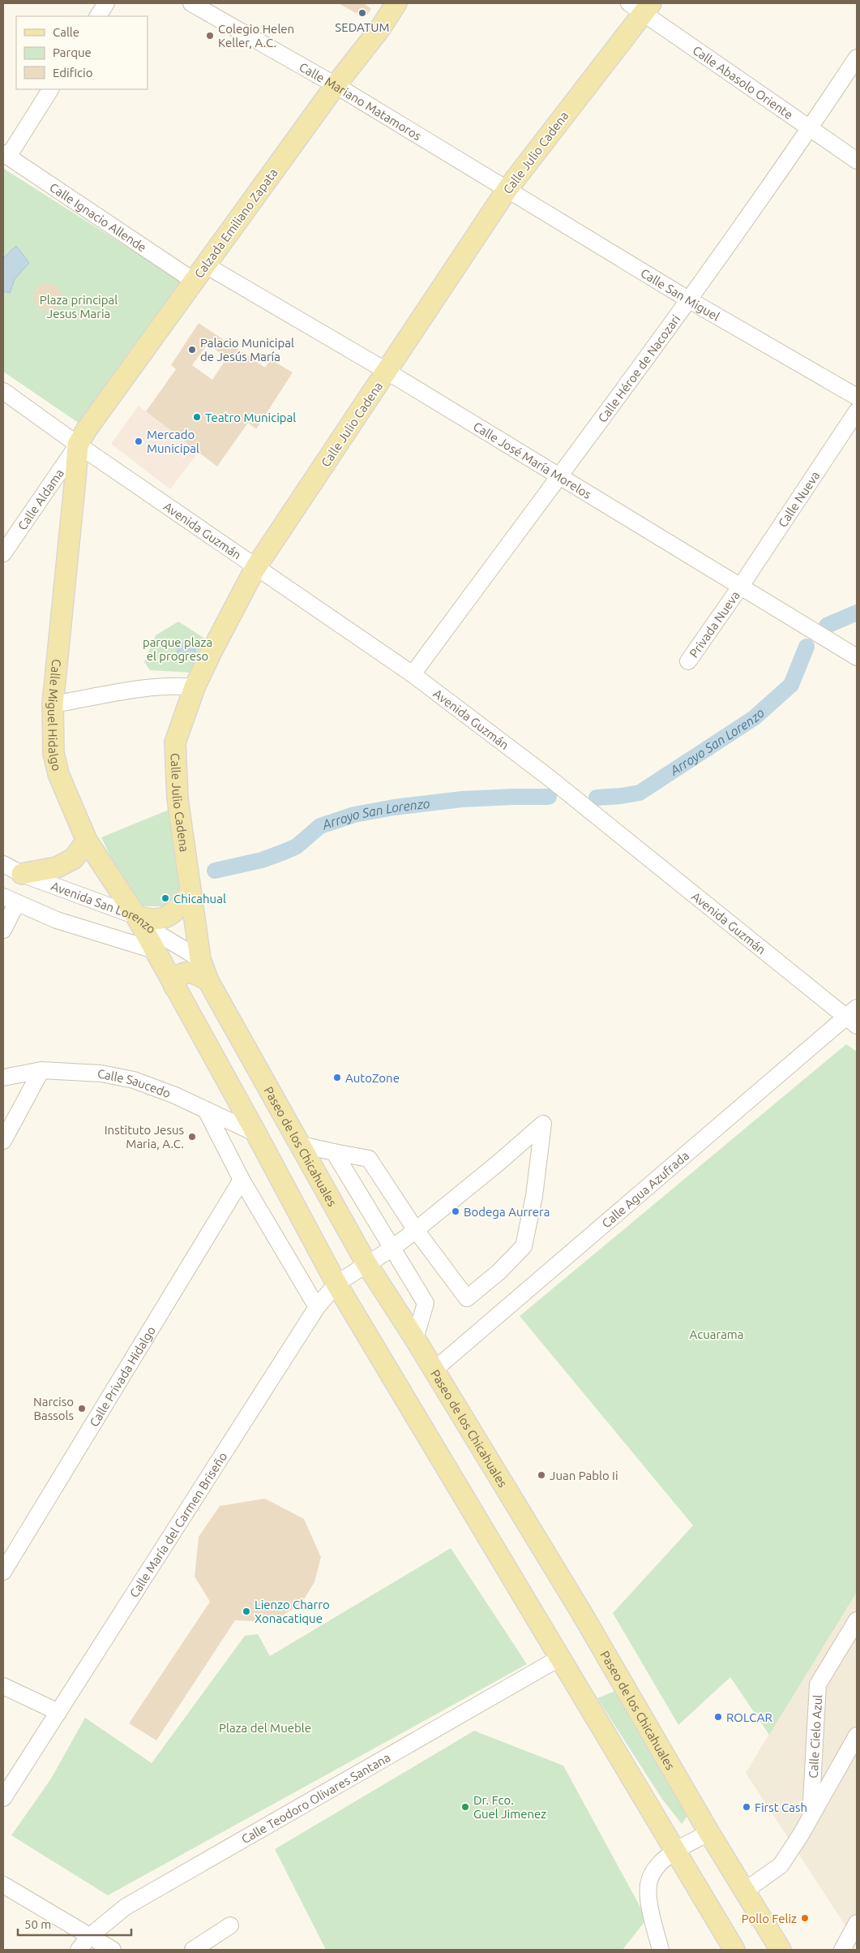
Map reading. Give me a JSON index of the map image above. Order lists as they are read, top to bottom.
{
  "streets": {
    "main road": [
      "Calle Julio Cadena",
      "Calzada Emiliano Zapata",
      "Calle Miguel Hidalgo",
      "Paseo de los Chicahuales"
    ],
    "street": [
      "Calle Abasolo Oriente",
      "Calle Mariano Matamoros",
      "Calle Ignacio Allende",
      "Calle San Miguel",
      "Calle Héroe de Nacozari",
      "Calle José María Morelos",
      "Calle Nueva",
      "Calle Aldama",
      "Avenida Guzmán",
      "Privada Nueva",
      "Avenida San Lorenzo",
      "Calle Saucedo",
      "Calle Agua Azufrada",
      "Calle Privada Hidalgo",
      "Calle María del Carmen Briseño",
      "Calle Cielo Azul",
      "Calle Teodoro Olivares Santana"
    ]
  },
  "crossings": [
    ["Calle Abasolo Oriente", "Calle Julio Cadena"],
    ["Calle Abasolo Oriente", "Calle Héroe de Nacozari"],
    ["Calle Mariano Matamoros", "Calle Julio Cadena"],
    ["Calle Mariano Matamoros", "Calzada Emiliano Zapata"],
    ["Calle Mariano Matamoros", "Calle San Miguel"],
    ["Calle Julio Cadena", "Calle San Miguel"],
    ["Calle Julio Cadena", "Calle José María Morelos"],
    ["Calle Julio Cadena", "Avenida Guzmán"],
    ["Calle Julio Cadena", "Paseo de los Chicahuales"],
    ["Calle Ignacio Allende", "Calzada Emiliano Zapata"],
    ["Calzada Emiliano Zapata", "Calle José María Morelos"],
    ["Calzada Emiliano Zapata", "Calle Aldama"],
    ["Calzada Emiliano Zapata", "Avenida Guzmán"],
    ["Calzada Emiliano Zapata", "Calle Miguel Hidalgo"],
    ["Calle San Miguel", "Calle Héroe de Nacozari"],
    ["Calle Héroe de Nacozari", "Calle José María Morelos"],
    ["Calle Héroe de Nacozari", "Avenida Guzmán"],
    ["Calle José María Morelos", "Calle Nueva"],
    ["Calle José María Morelos", "Privada Nueva"],
    ["Calle Nueva", "Privada Nueva"],
    ["Calle Aldama", "Avenida Guzmán"],
    ["Calle Aldama", "Calle Miguel Hidalgo"],
    ["Avenida Guzmán", "Calle Miguel Hidalgo"],
    ["Avenida Guzmán", "Calle Agua Azufrada"],
    ["Calle Miguel Hidalgo", "Avenida San Lorenzo"],
    ["Avenida San Lorenzo", "Paseo de los Chicahuales"],
    ["Paseo de los Chicahuales", "Calle Agua Azufrada"],
    ["Paseo de los Chicahuales", "Calle María del Carmen Briseño"]
  ],
  "water": ["Arroyo San Lorenzo"],
  "parks": [
    "Plaza principal Jesus Maria",
    "parque plaza el progreso",
    "Acuarama",
    "Plaza del Mueble"
  ],
  "places": [
    "SEDATUM",
    "Colegio Helen Keller, A.C.",
    "Palacio Municipal de Jesús María",
    "Teatro Municipal",
    "Mercado Municipal",
    "Chicahual",
    "AutoZone",
    "Instituto Jesus Maria, A.C.",
    "Bodega Aurrera",
    "Narciso Bassols",
    "Juan Pablo Ii",
    "Lienzo Charro Xonacatique",
    "ROLCAR",
    "Dr. Fco. Guel Jimenez",
    "First Cash",
    "Pollo Feliz"
  ],
  "legend": ["Calle", "Parque", "Edificio"],
  "scale_bar": "50 m"
}
